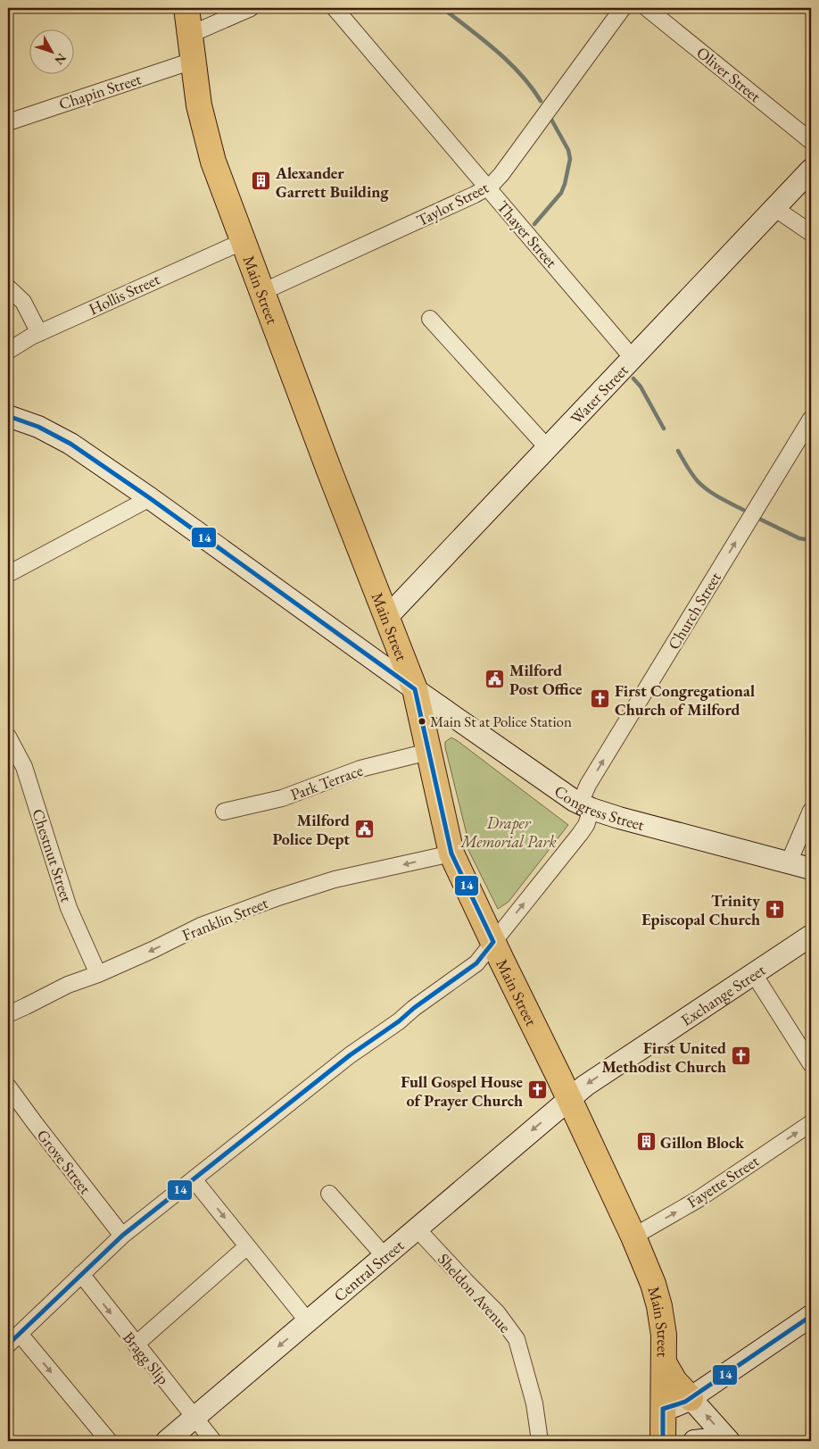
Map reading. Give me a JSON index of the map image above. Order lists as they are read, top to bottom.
{
  "streets": {
    "main road": [
      "Main Street",
      "Water Street",
      "Congress Street",
      "Exchange Street",
      "Central Street"
    ],
    "street": [
      "Oliver Street",
      "Chapin Street",
      "Taylor Street",
      "Thayer Street",
      "Hollis Street",
      "Church Street",
      "Park Terrace",
      "Chestnut Street",
      "Franklin Street",
      "Grove Street",
      "Fayette Street",
      "Sheldon Avenue",
      "Bragg Slip"
    ]
  },
  "crossings": [
    ["Chapin Street", "Main Street"],
    ["Taylor Street", "Thayer Street"],
    ["Taylor Street", "Main Street"],
    ["Thayer Street", "Water Street"],
    ["Main Street", "Hollis Street"],
    ["Main Street", "Water Street"],
    ["Main Street", "Church Street"],
    ["Main Street", "Park Terrace"],
    ["Main Street", "Congress Street"],
    ["Main Street", "Franklin Street"],
    ["Main Street", "Exchange Street"],
    ["Main Street", "Fayette Street"],
    ["Main Street", "Central Street"],
    ["Church Street", "Congress Street"],
    ["Church Street", "Grove Street"],
    ["Church Street", "Bragg Slip"],
    ["Chestnut Street", "Franklin Street"],
    ["Exchange Street", "Central Street"],
    ["Central Street", "Sheldon Avenue"],
    ["Central Street", "Bragg Slip"]
  ],
  "one_way": [
    "Church Street",
    "Franklin Street",
    "Exchange Street",
    "Fayette Street",
    "Central Street"
  ],
  "parks": ["Draper Memorial Park"],
  "places": {
    "building": ["Alexander Garrett Building", "Gillon Block"],
    "public building": ["Milford Post Office", "Milford Police Dept"],
    "church": [
      "First Congregational Church of Milford",
      "Trinity Episcopal Church",
      "First United Methodist Church",
      "Full Gospel House of Prayer Church"
    ],
    "other": ["Main St at Police Station"]
  },
  "lines": ["transit line 14"],
  "north": "bottom right"
}
